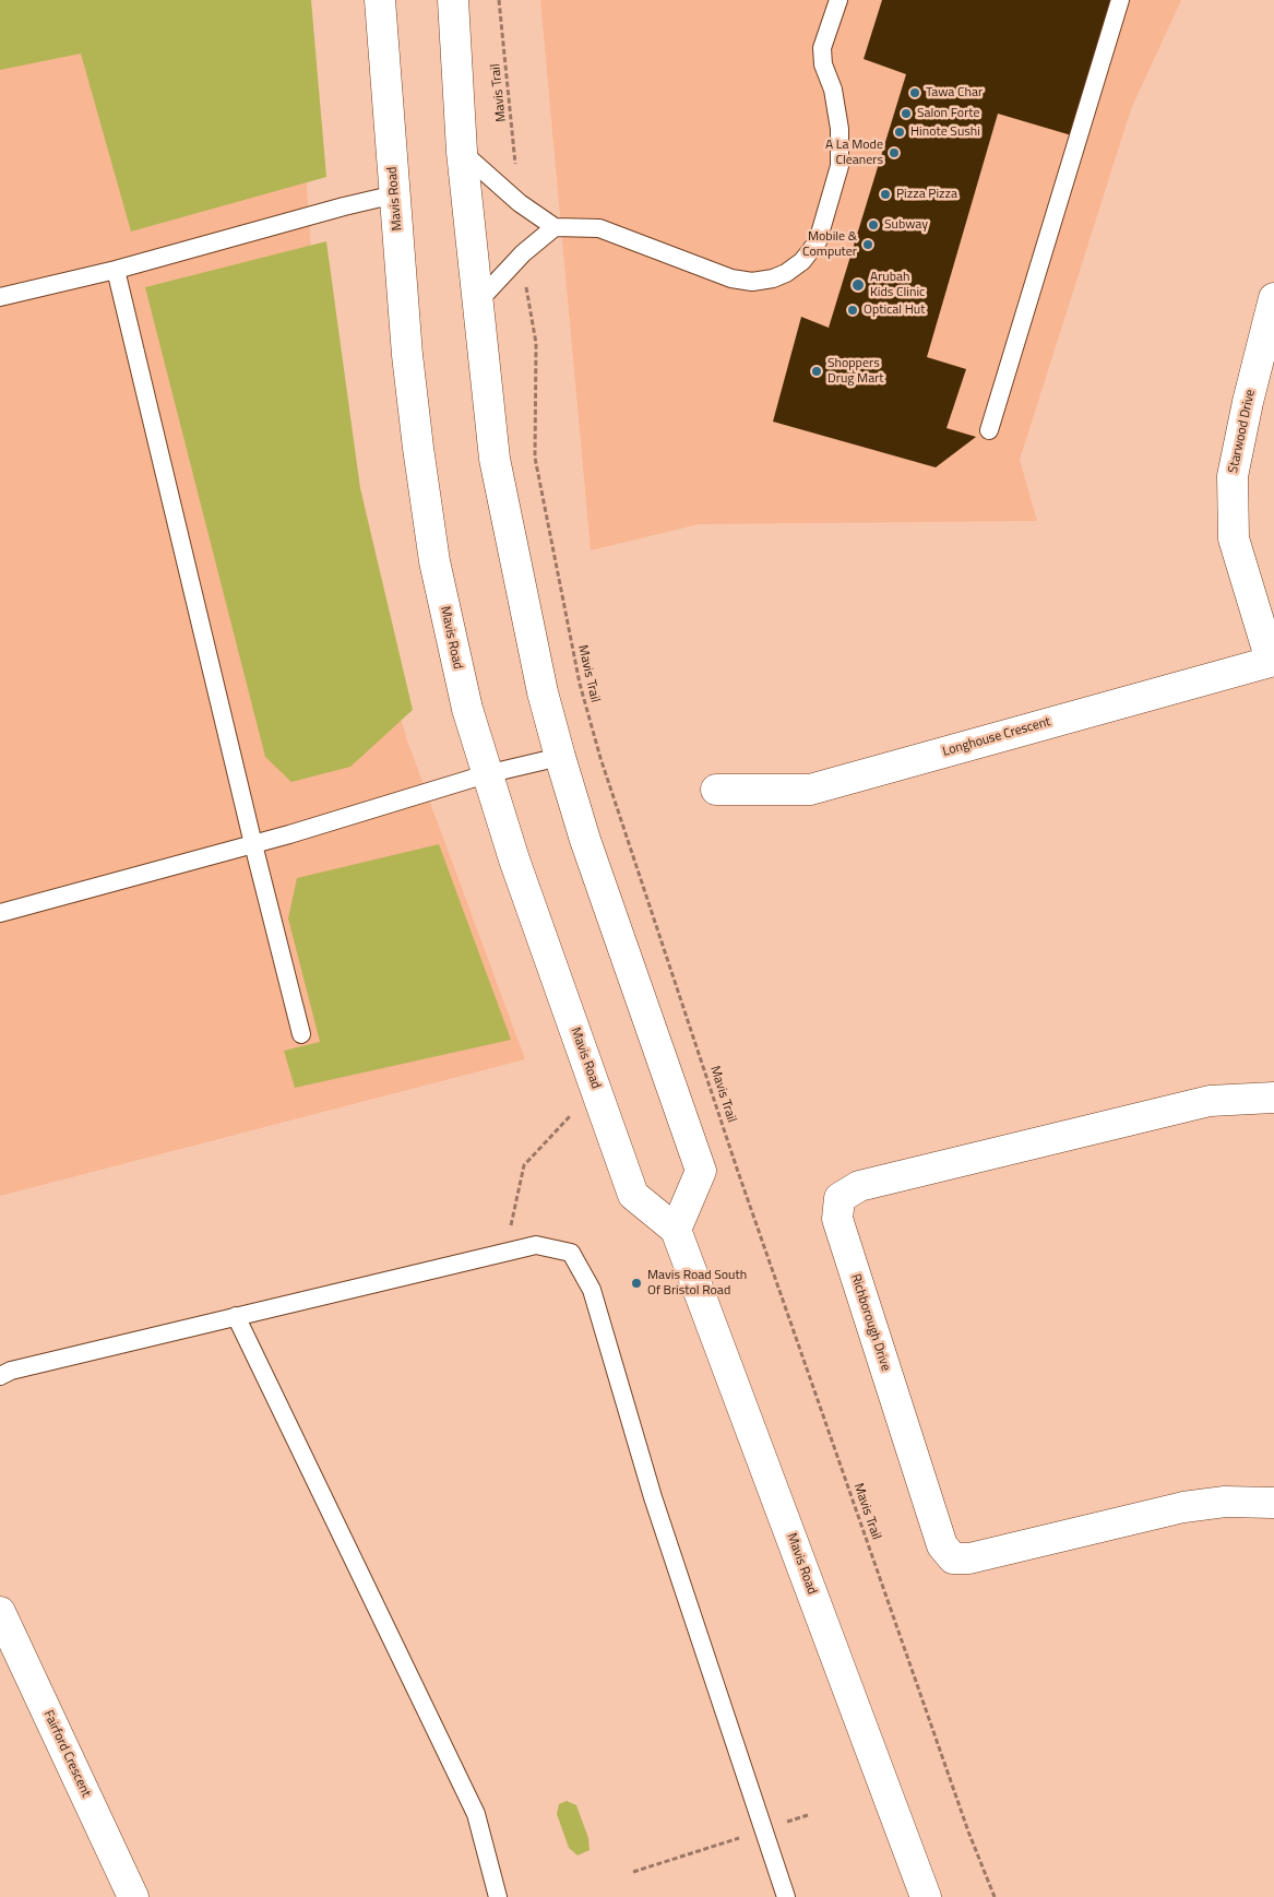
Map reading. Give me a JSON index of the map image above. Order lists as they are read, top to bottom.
{
  "streets": {
    "main road": [
      "Mavis Road",
      "Starwood Drive",
      "Longhouse Crescent",
      "Richborough Drive",
      "Fairford Crescent"
    ],
    "path": ["Mavis Trail"]
  },
  "crossings": [
    ["Starwood Drive", "Longhouse Crescent"]
  ],
  "places": [
    "Tawa Char",
    "Salon Forte",
    "Hinote Sushi",
    "A La Mode Cleaners",
    "Pizza Pizza",
    "Subway",
    "Mobile & Computer",
    "Arubah Kids Clinic",
    "Optical Hut",
    "Shoppers Drug Mart",
    "Mavis Road South Of Bristol Road"
  ]
}
